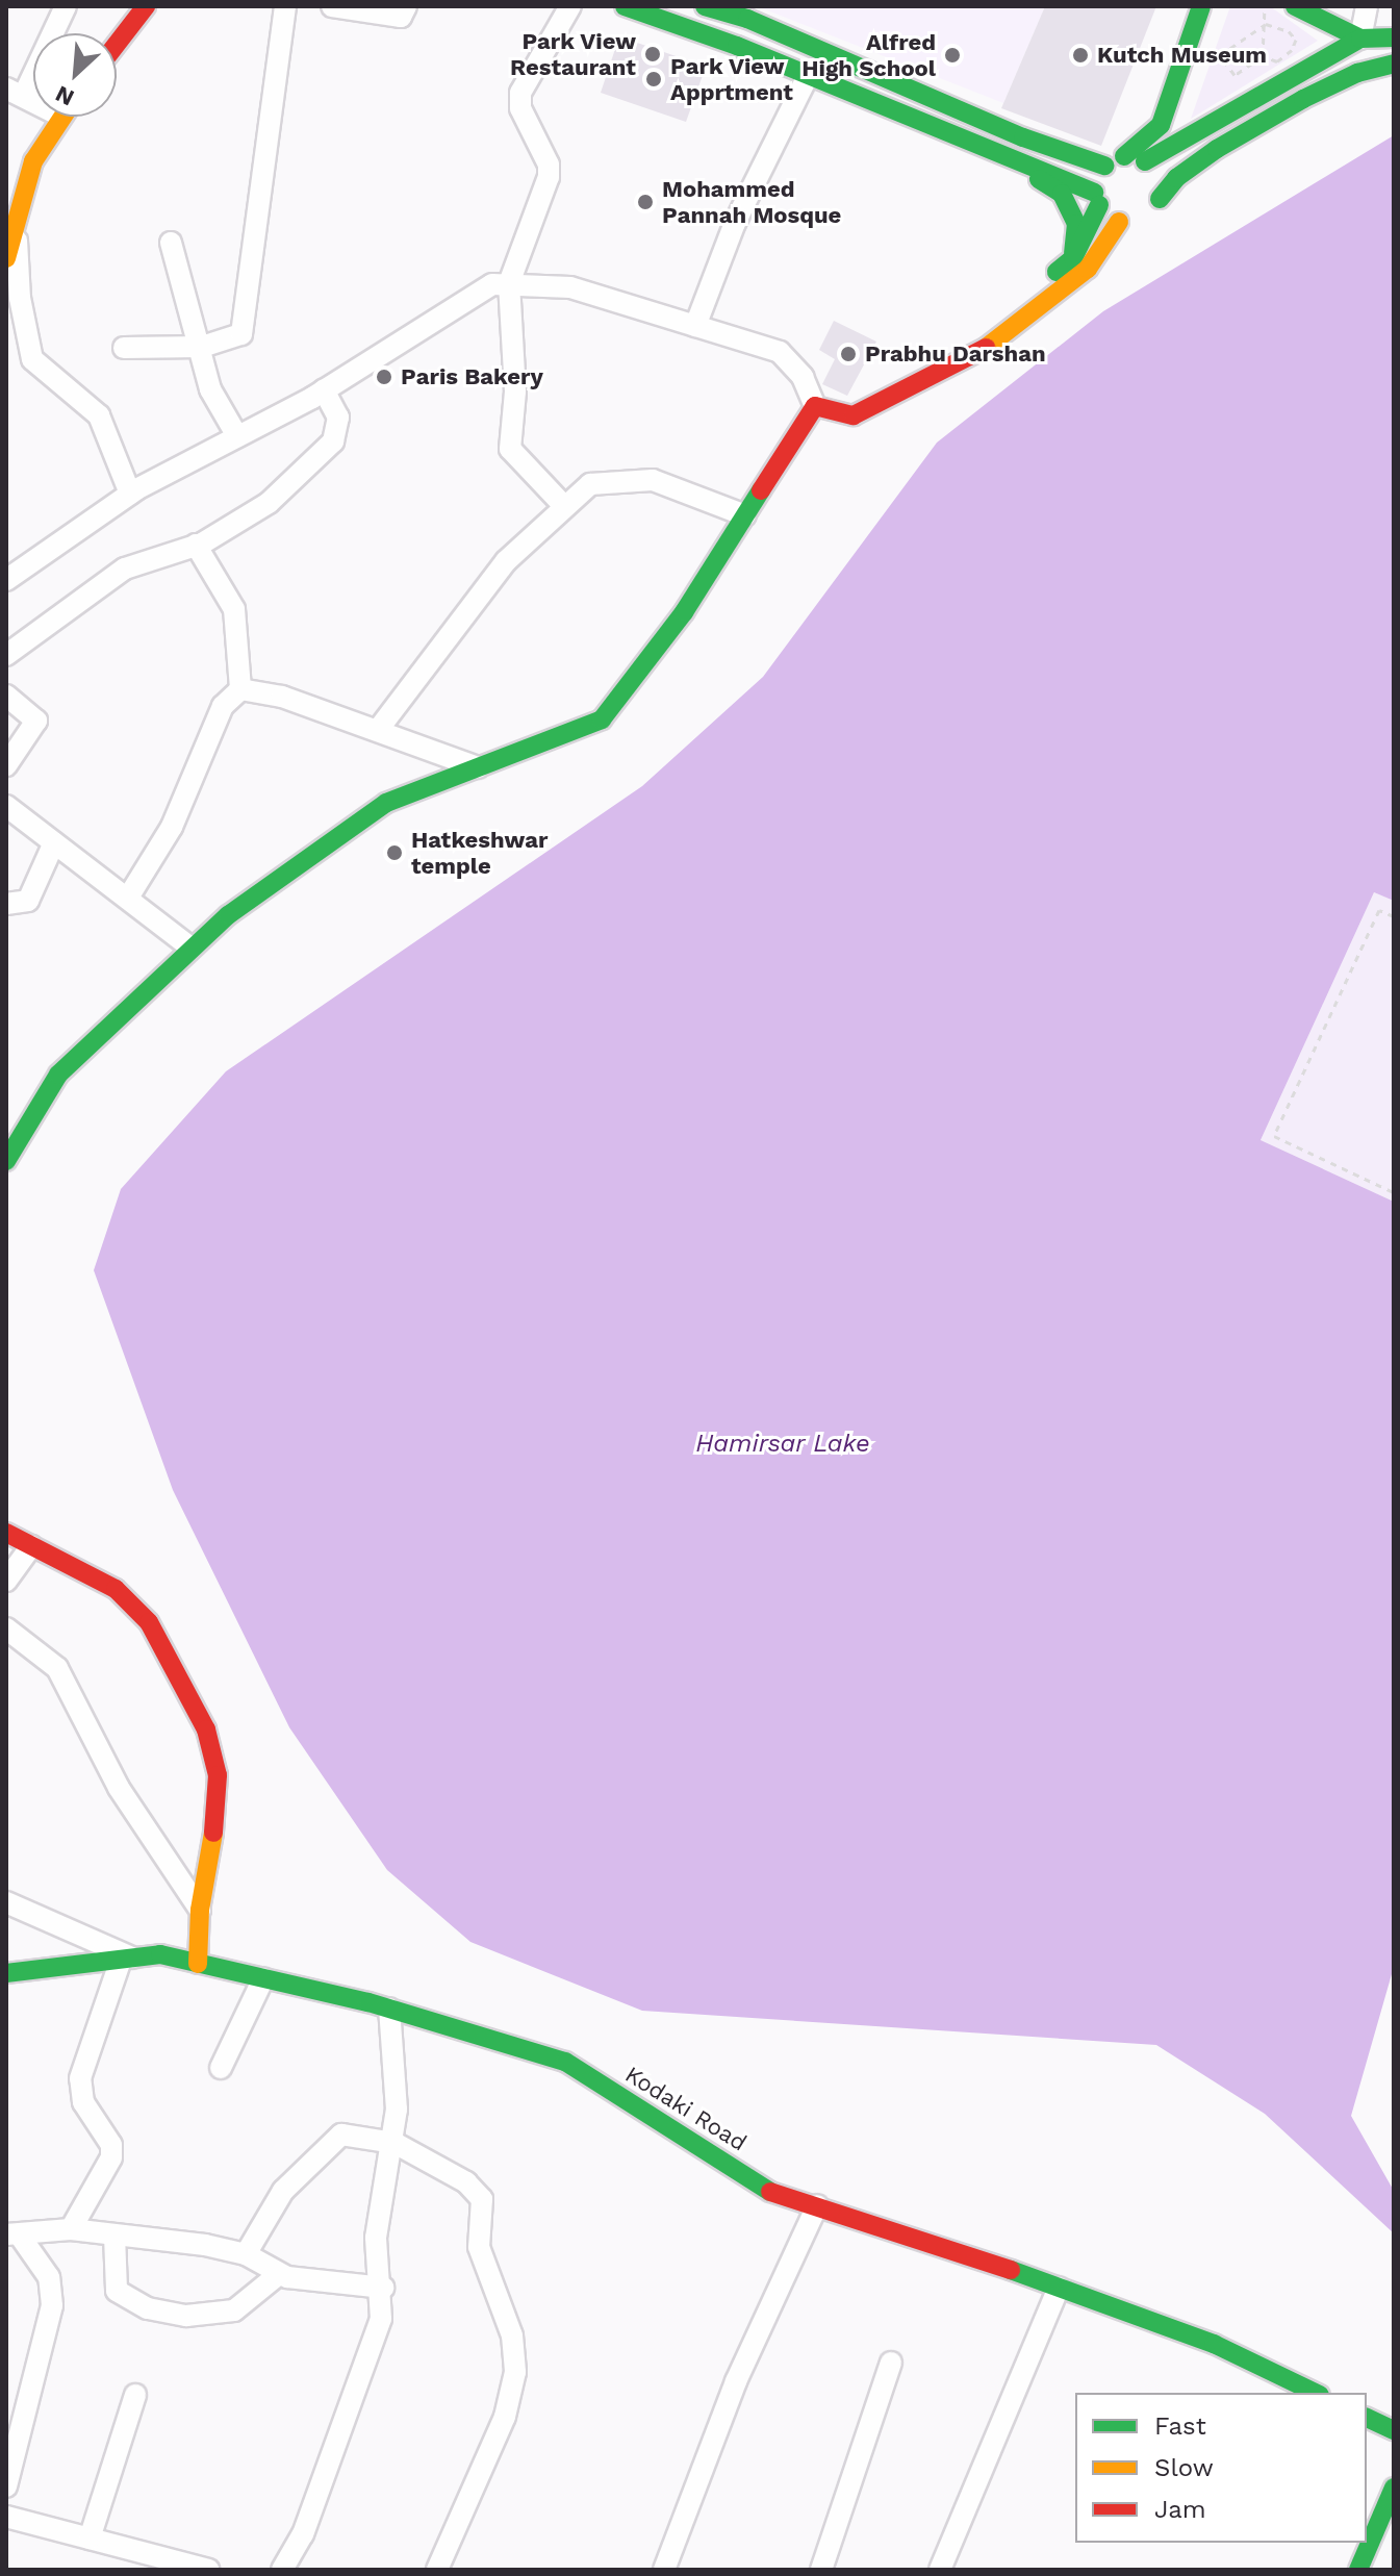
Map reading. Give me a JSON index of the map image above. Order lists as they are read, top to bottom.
{
  "streets": {
    "street": ["Kodaki Road"]
  },
  "water": ["Hamirsar Lake"],
  "places": [
    "Park View Restaurant",
    "Alfred High School",
    "Kutch Museum",
    "Park View Apprtment",
    "Mohammed Pannah Mosque",
    "Prabhu Darshan",
    "Paris Bakery",
    "Hatkeshwar temple"
  ],
  "legend": ["Fast", "Slow", "Jam"],
  "north": "bottom left"
}
